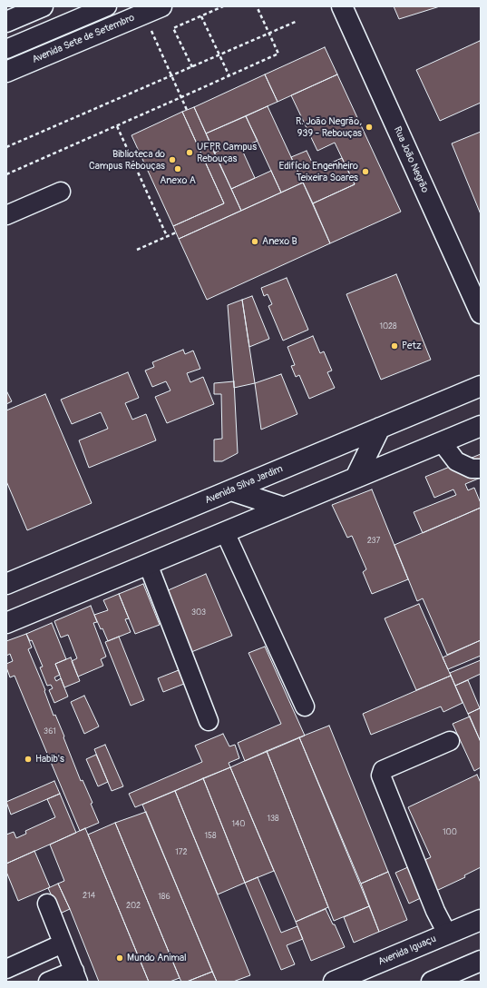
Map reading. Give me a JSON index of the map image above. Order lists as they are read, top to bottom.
{
  "streets": {
    "main road": [
      "Avenida Sete de Setembro",
      "Rua João Negrão",
      "Avenida Silva Jardim",
      "Avenida Iguaçu"
    ]
  },
  "places": [
    "R. João Negrão, 939 - Rebouças",
    "UFPR Campus Rebouças",
    "Biblioteca do Campus Rebouças",
    "Anexo A",
    "Edifício Engenheiro Teixeira Soares",
    "Anexo B",
    "Petz",
    "Habib's",
    "Mundo Animal"
  ],
  "house_numbers": [
    "1028",
    "237",
    "303",
    "361",
    "138",
    "140",
    "100",
    "158",
    "172",
    "214",
    "186",
    "202"
  ]
}
